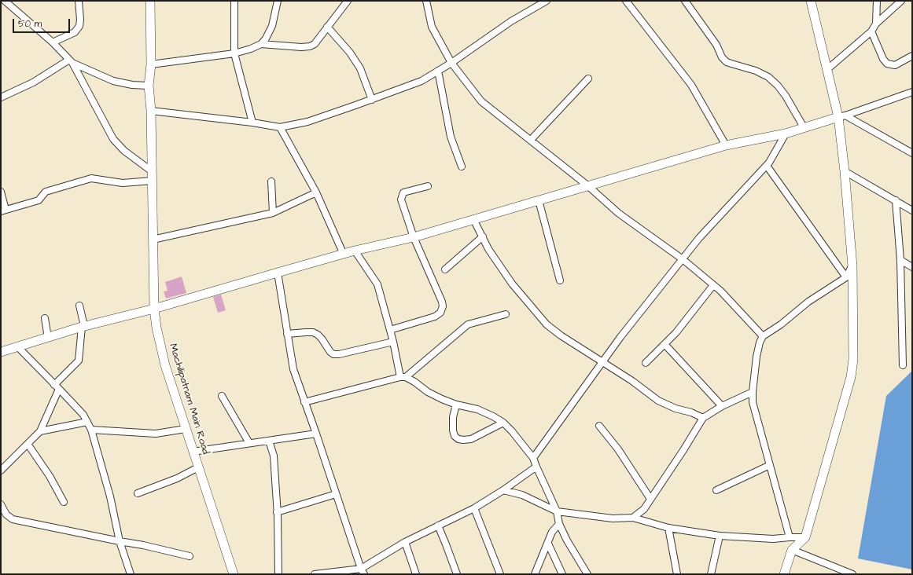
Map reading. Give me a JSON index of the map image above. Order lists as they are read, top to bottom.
{
  "streets": {
    "street": ["Machilipatnam Main Road"]
  },
  "scale_bar": "50 m"
}
